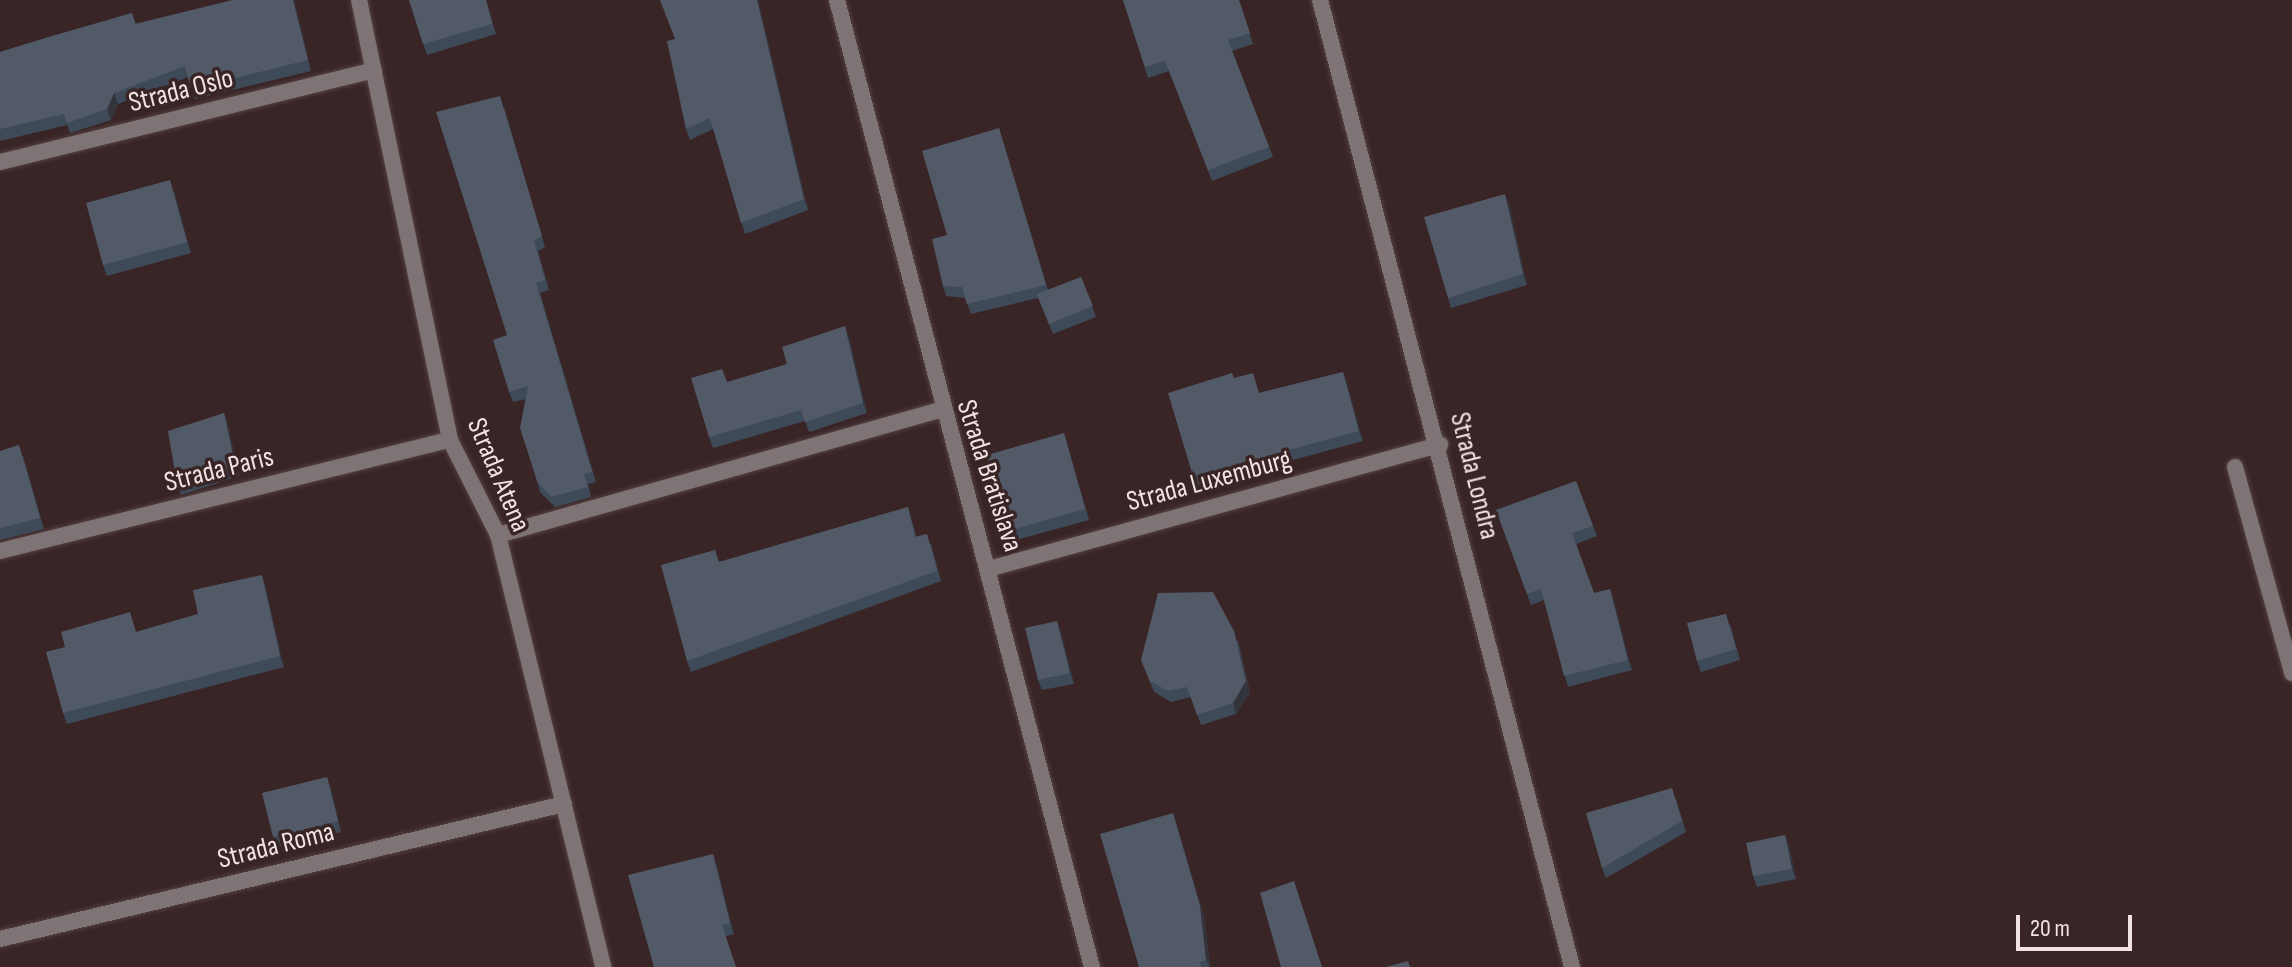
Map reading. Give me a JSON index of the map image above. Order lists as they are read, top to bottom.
{
  "streets": {
    "street": [
      "Strada Oslo",
      "Strada Paris",
      "Strada Atena",
      "Strada Bratislava",
      "Strada Londra",
      "Strada Luxemburg",
      "Strada Roma"
    ]
  },
  "crossings": [
    ["Strada Oslo", "Strada Atena"],
    ["Strada Paris", "Strada Atena"],
    ["Strada Atena", "Strada Roma"],
    ["Strada Bratislava", "Strada Luxemburg"],
    ["Strada Londra", "Strada Luxemburg"]
  ],
  "scale_bar": "20 m"
}
